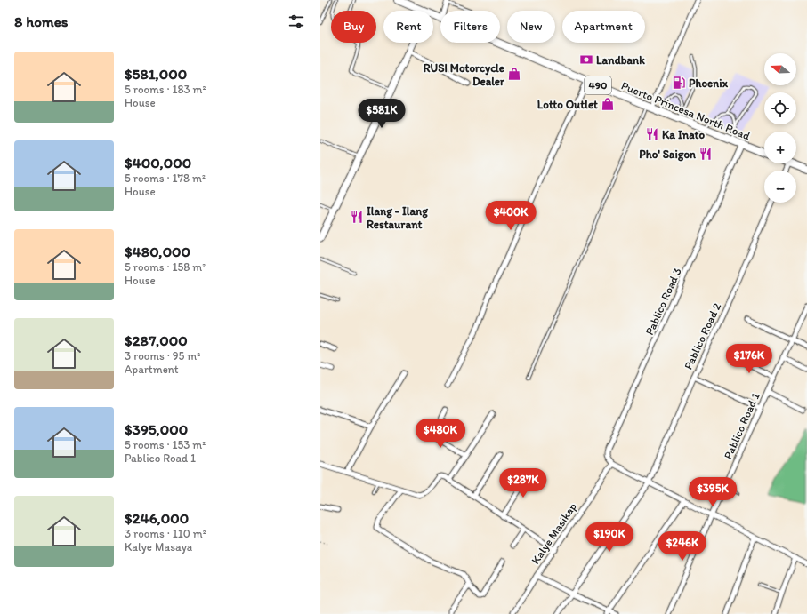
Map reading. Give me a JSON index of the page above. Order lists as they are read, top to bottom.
{
  "streets": {
    "main road": ["490", "Puerto Princesa North Road"],
    "street": [
      "Pablico Road 3",
      "Pablico Road 2",
      "Pablico Road 1",
      "Kalye Masikap"
    ]
  },
  "crossings": [
    ["Puerto Princesa North Road", "Pablico Road 3"],
    ["Pablico Road 3", "Kalye Masikap"]
  ],
  "places": {
    "bank": ["Landbank"],
    "shop": ["RUSI Motorcycle Dealer", "Lotto Outlet"],
    "fuel station": ["Phoenix"],
    "restaurant": ["Ka Inato", "Pho' Saigon", "Ilang - Ilang Restaurant"]
  },
  "north": "left",
  "page": {
    "heading": "8 homes",
    "chip": [
      "Buy",
      "Rent",
      "Filters",
      "New",
      "Apartment"
    ],
    "list": [
      {
        "name": "$581,000",
        "note": "5 rooms · 183 m² · House"
      },
      {
        "name": "$400,000",
        "note": "5 rooms · 178 m² · House"
      },
      {
        "name": "$480,000",
        "note": "5 rooms · 158 m² · House"
      },
      {
        "name": "$287,000",
        "note": "3 rooms · 95 m² · Apartment"
      },
      {
        "name": "$395,000",
        "note": "5 rooms · 153 m² · Pablico Road 1"
      },
      {
        "name": "$246,000",
        "note": "3 rooms · 110 m² · Kalye Masaya"
      }
    ],
    "map_buttons": ["+", "−"],
    "price": [
      "$581K",
      "$400K",
      "$176K",
      "$480K",
      "$287K",
      "$395K",
      "$190K",
      "$246K"
    ]
  }
}
